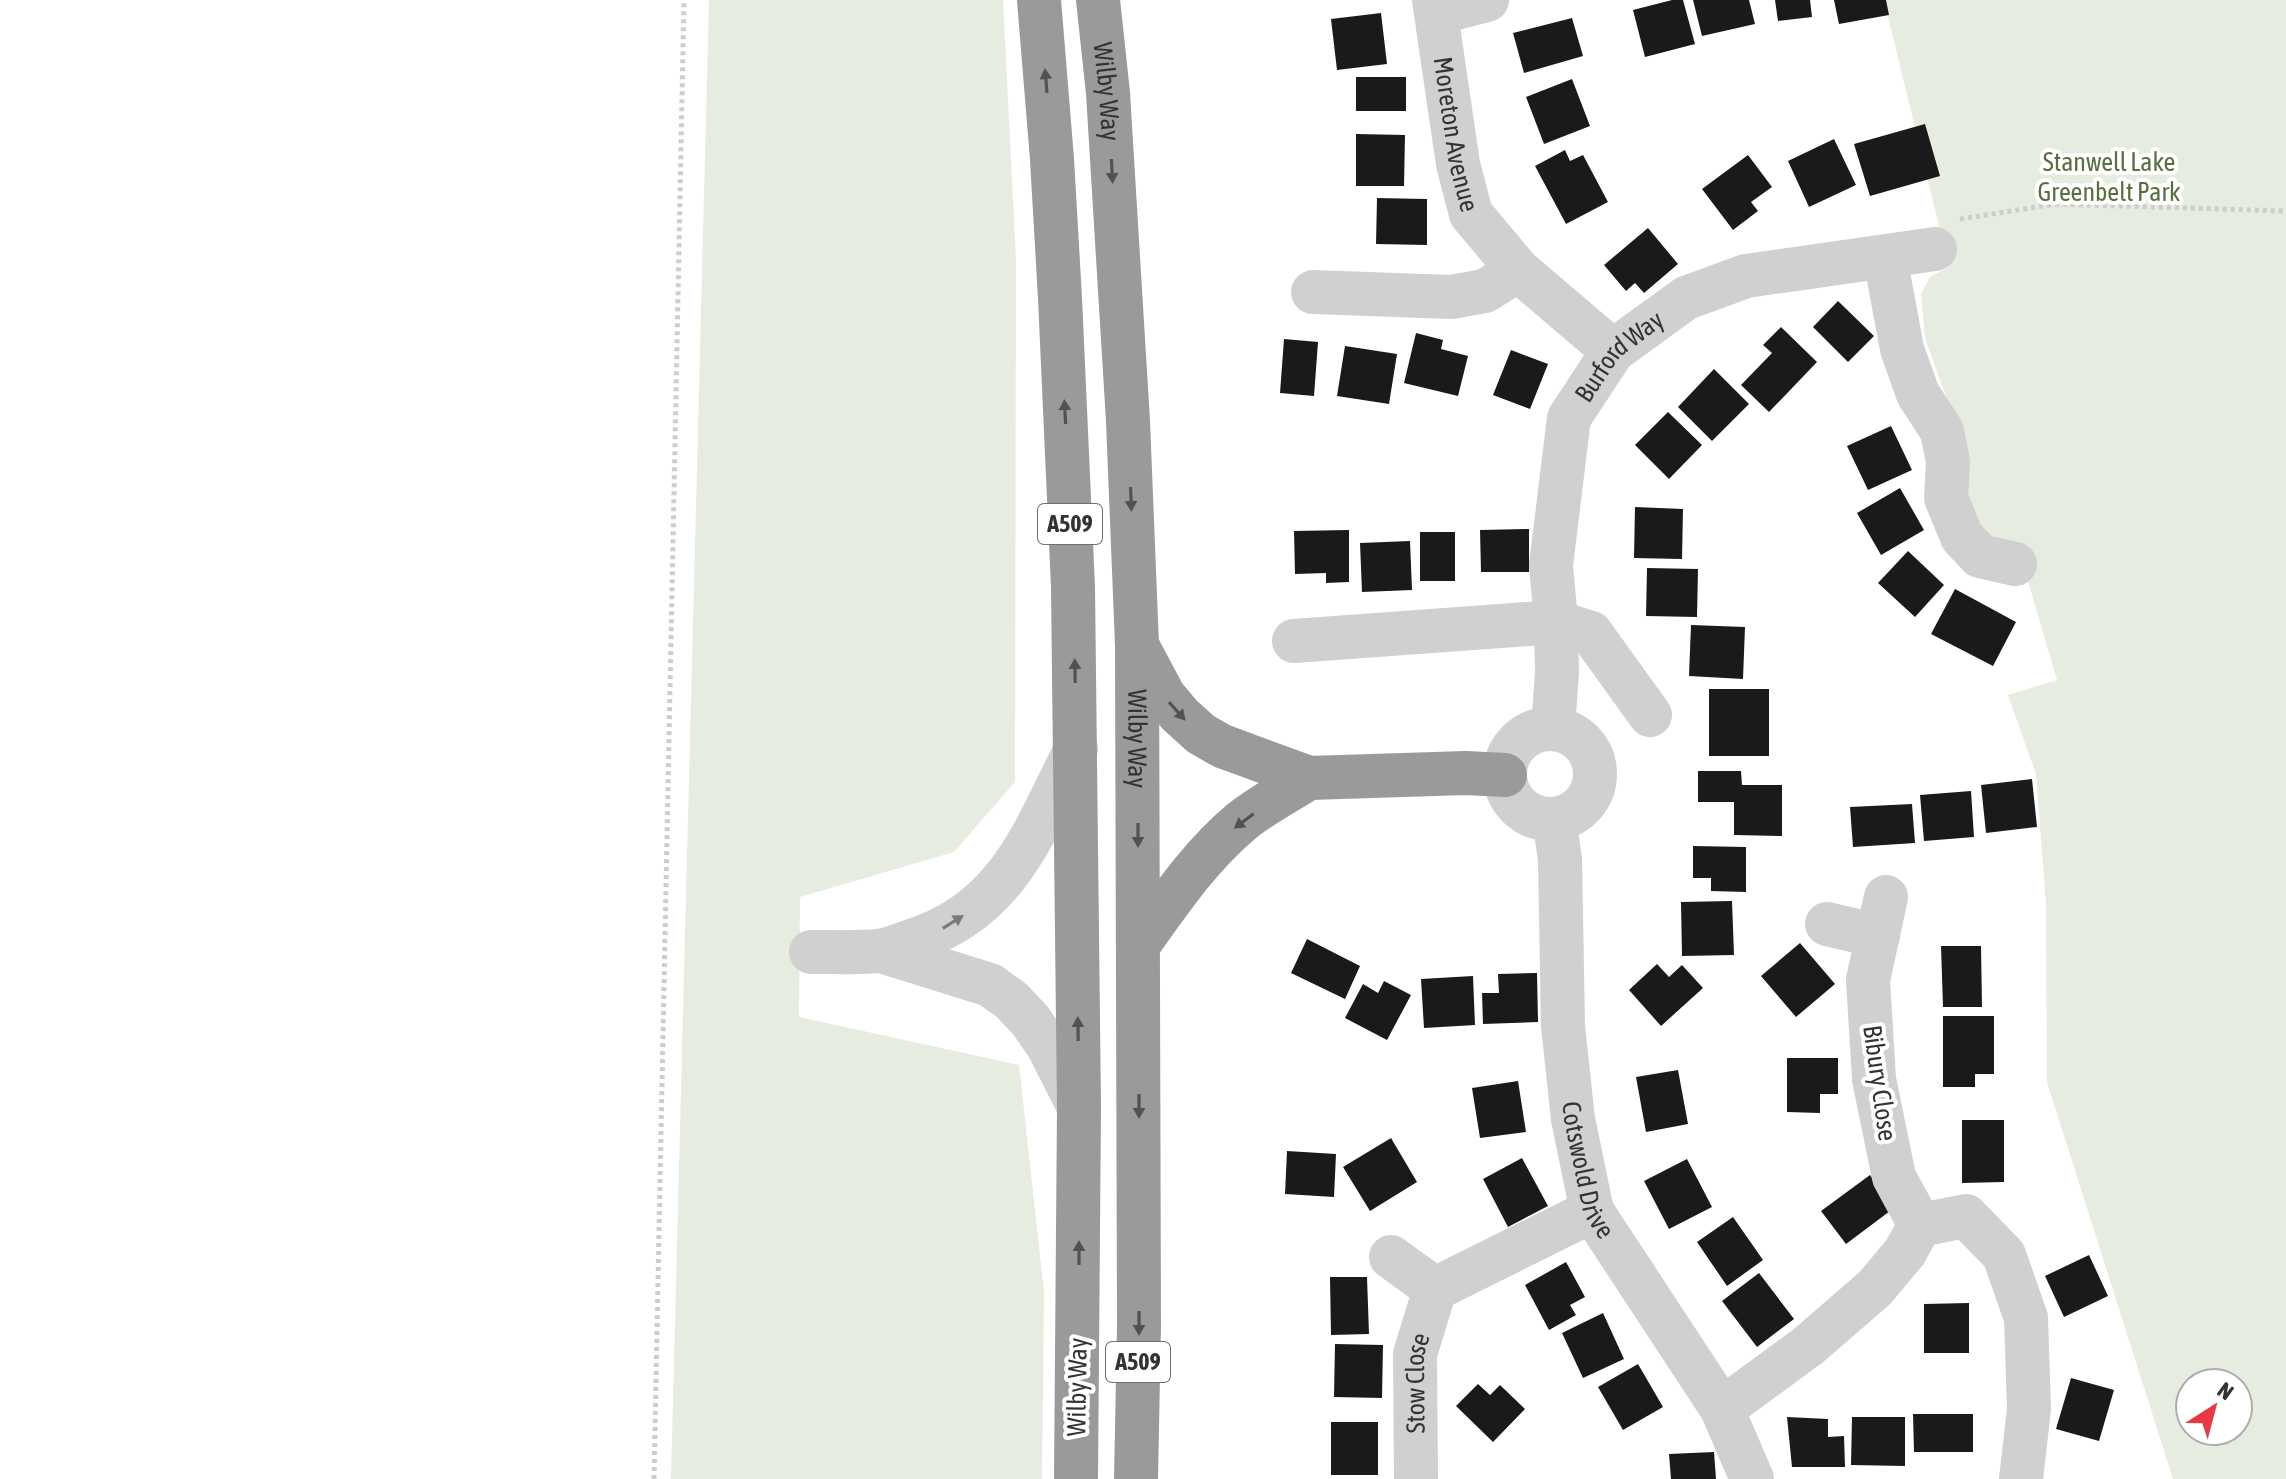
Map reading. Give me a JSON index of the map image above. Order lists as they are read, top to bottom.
{
  "streets": {
    "highway": ["Wilby Way", "A509"],
    "street": [
      "Moreton Avenue",
      "Burford Way",
      "Bibury Close",
      "Cotswold Drive",
      "Stow Close"
    ]
  },
  "crossings": [
    ["Moreton Avenue", "Burford Way"],
    ["Burford Way", "Cotswold Drive"]
  ],
  "parks": ["Stanwell Lake Greenbelt Park"],
  "north": "top right"
}
